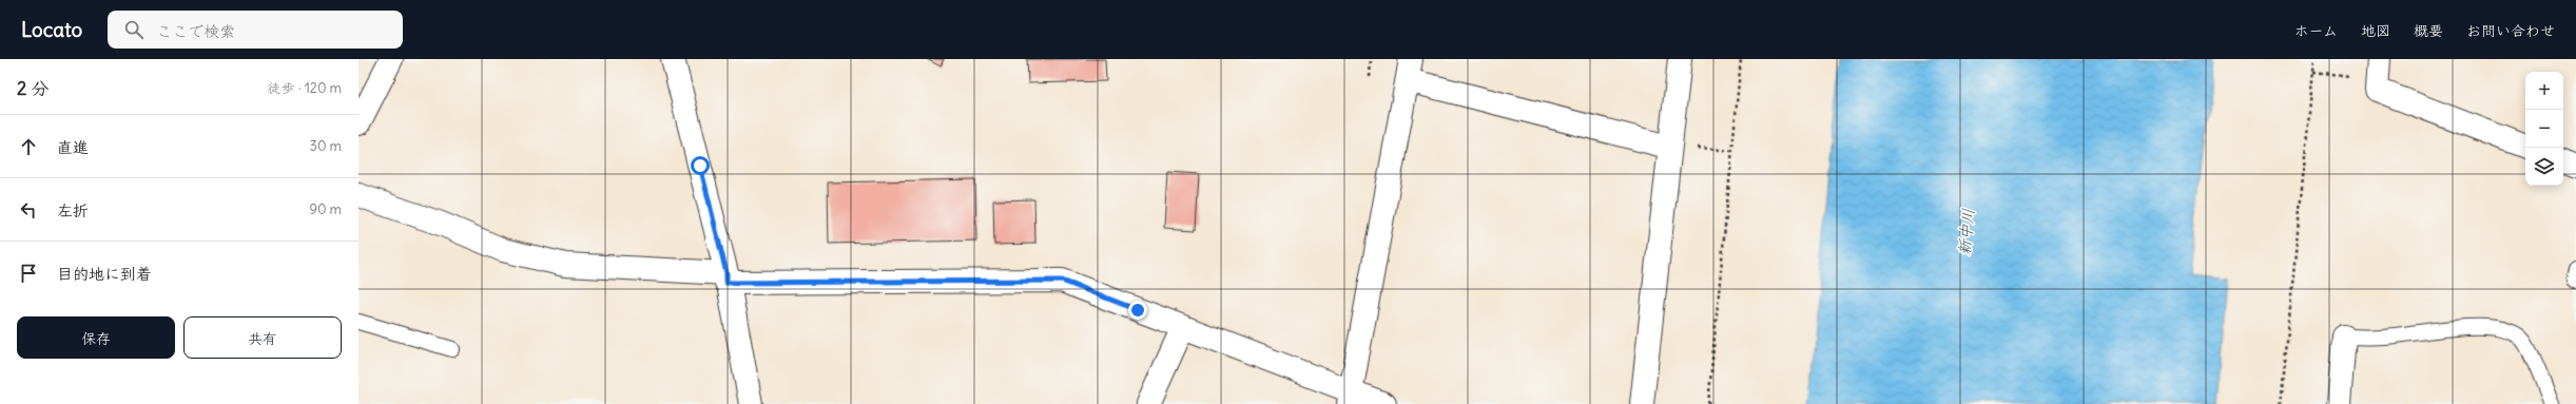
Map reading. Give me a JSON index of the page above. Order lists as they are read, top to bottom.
{
  "water": ["新中川"],
  "page": {
    "header": "Locato",
    "search": "ここで検索",
    "nav": [
      "ホーム",
      "地図",
      "概要",
      "お問い合わせ"
    ],
    "heading": ["2 分", "徒歩 · 120 m"],
    "map_buttons": ["+", "−"],
    "list": [
      ["直進", "30 m"],
      ["左折", "90 m"],
      "目的地に到着"
    ],
    "buttons": ["保存", "共有"]
  }
}
